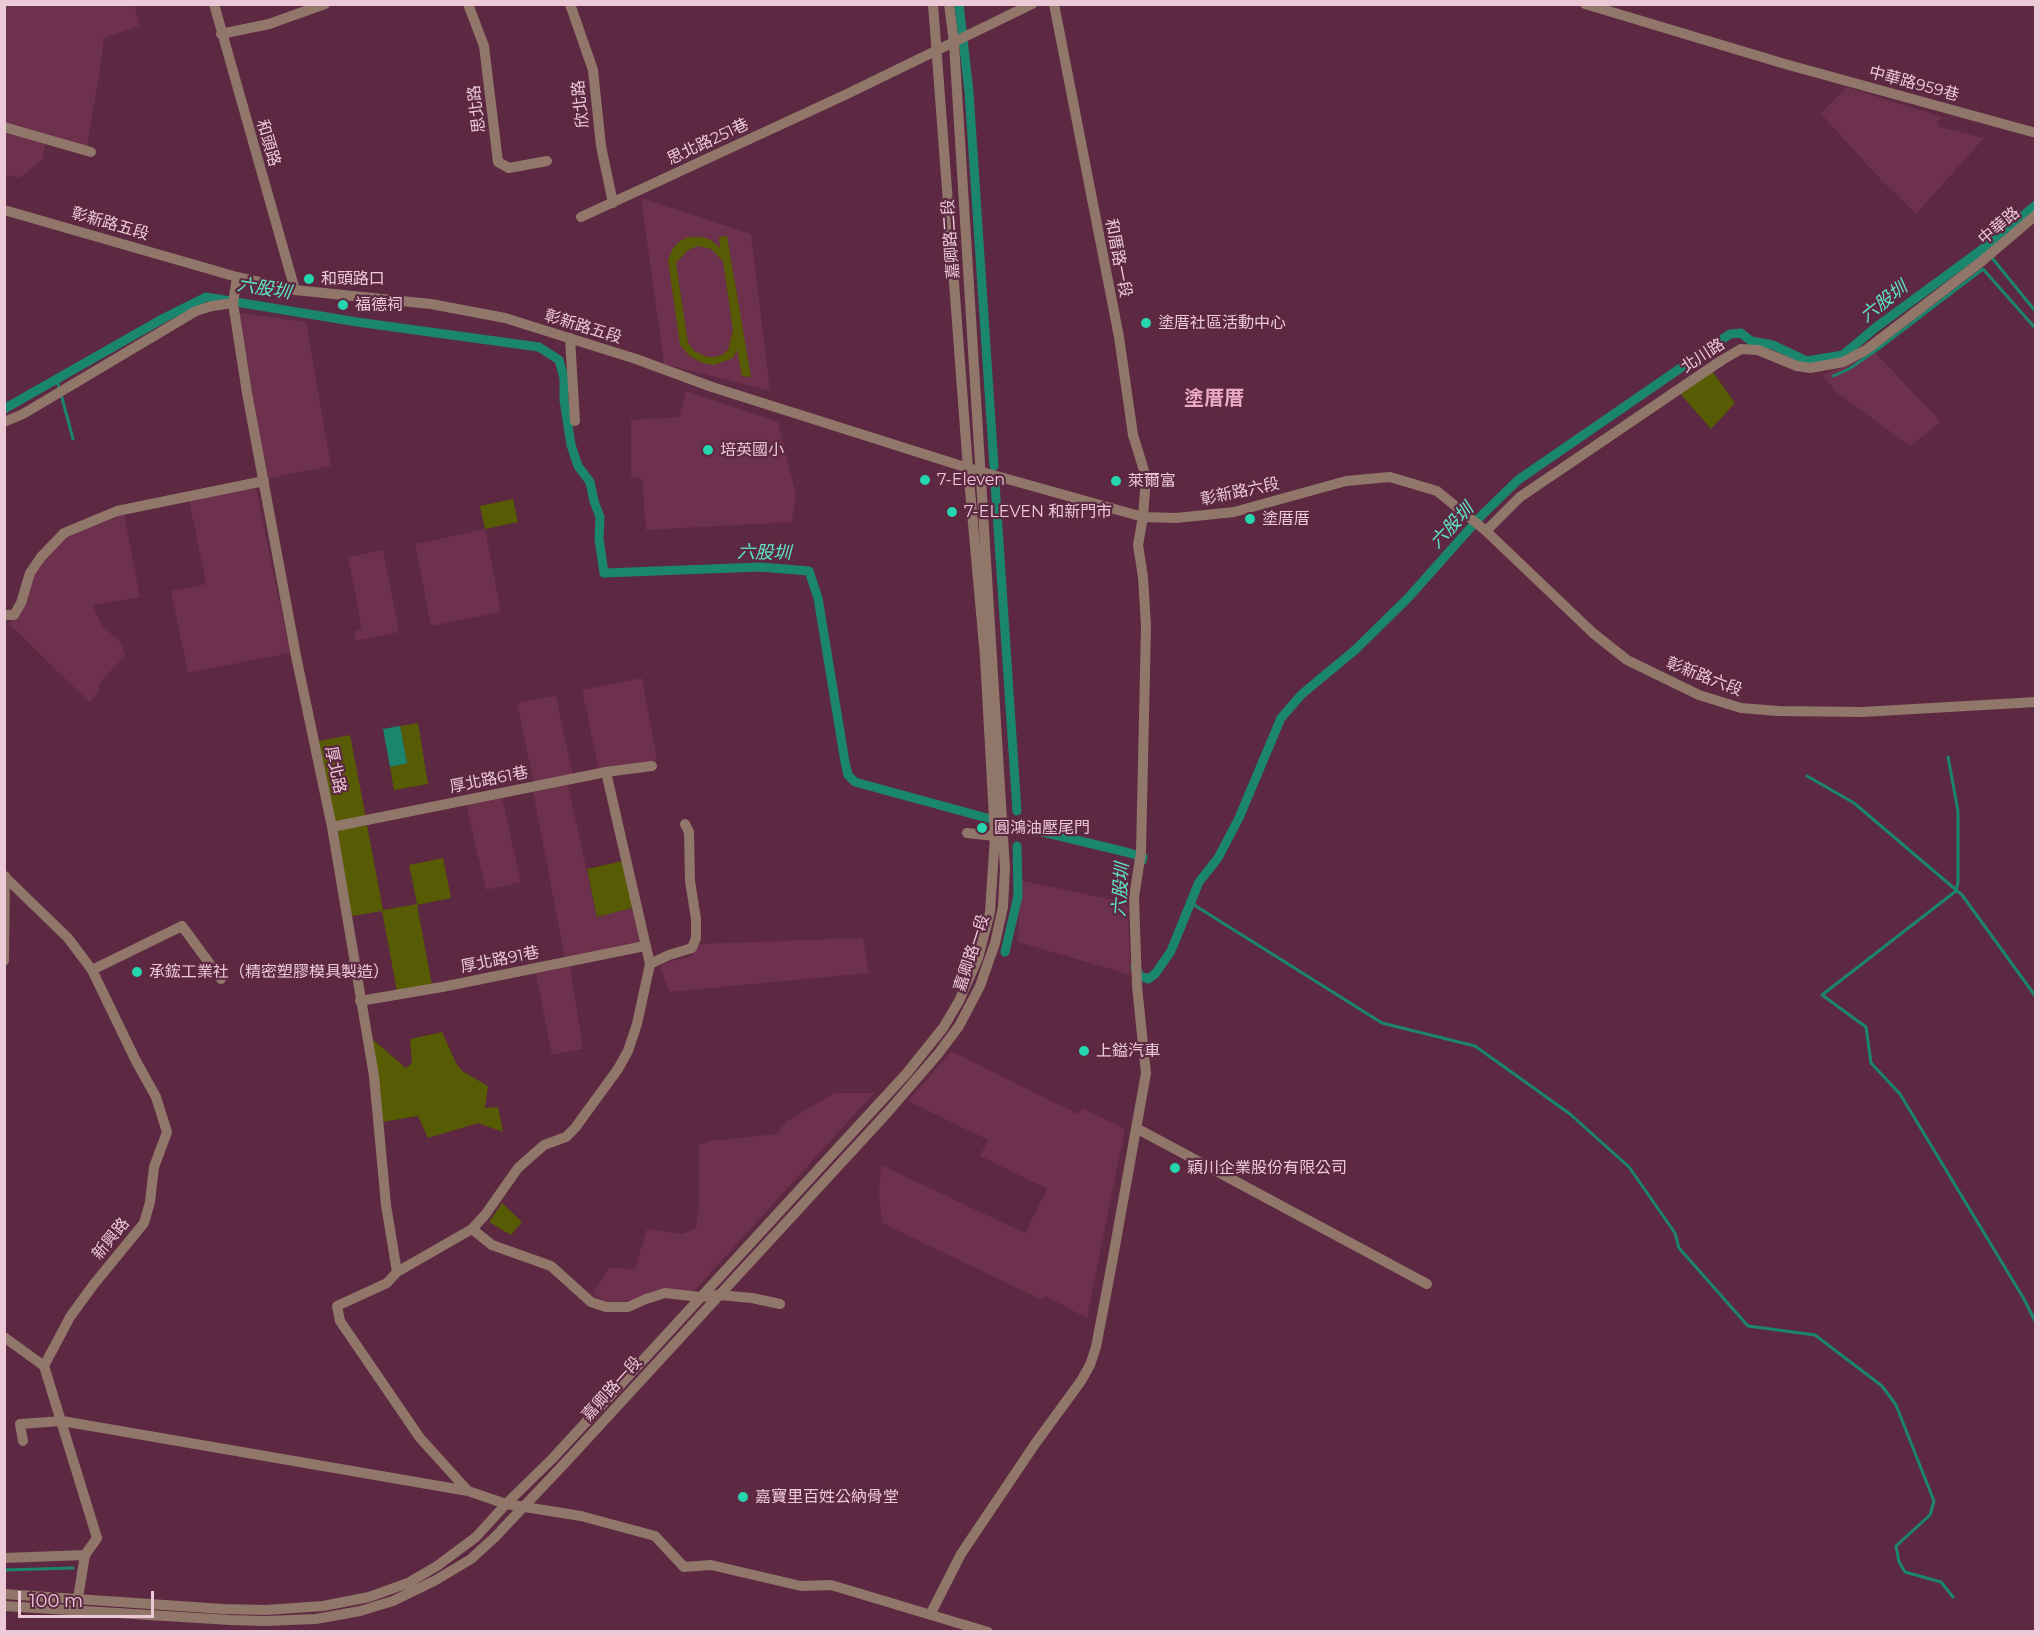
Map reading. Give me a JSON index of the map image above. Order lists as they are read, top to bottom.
{
  "streets": {
    "street": [
      "中華路959巷",
      "欣北路",
      "思北路",
      "思北路251巷",
      "和頭路",
      "彰新路五段",
      "中華路",
      "嘉卿路二段",
      "和厝路一段",
      "北川路",
      "彰新路六段",
      "厚北路",
      "厚北路61巷",
      "嘉卿路一段",
      "厚北路91巷",
      "新興路"
    ]
  },
  "crossings": [
    ["欣北路", "思北路251巷"],
    ["思北路251巷", "嘉卿路二段"],
    ["和頭路", "彰新路五段"],
    ["彰新路五段", "嘉卿路二段"],
    ["彰新路五段", "和厝路一段"],
    ["彰新路五段", "彰新路六段"],
    ["彰新路五段", "厚北路"],
    ["中華路", "北川路"],
    ["和厝路一段", "彰新路六段"],
    ["北川路", "彰新路六段"],
    ["厚北路", "厚北路61巷"],
    ["厚北路", "厚北路91巷"]
  ],
  "districts": ["塗厝厝"],
  "water": ["六股圳"],
  "places": [
    "和頭路口",
    "福德祠",
    "塗厝社區活動中心",
    "培英國小",
    "7-Eleven",
    "萊爾富",
    "7-ELEVEN 和新門市",
    "塗厝厝",
    "圓鴻油壓尾門",
    "承鋐工業社（精密塑膠模具製造）",
    "上鎰汽車",
    "穎川企業股份有限公司",
    "嘉寶里百姓公納骨堂"
  ],
  "scale_bar": "100 m"
}
